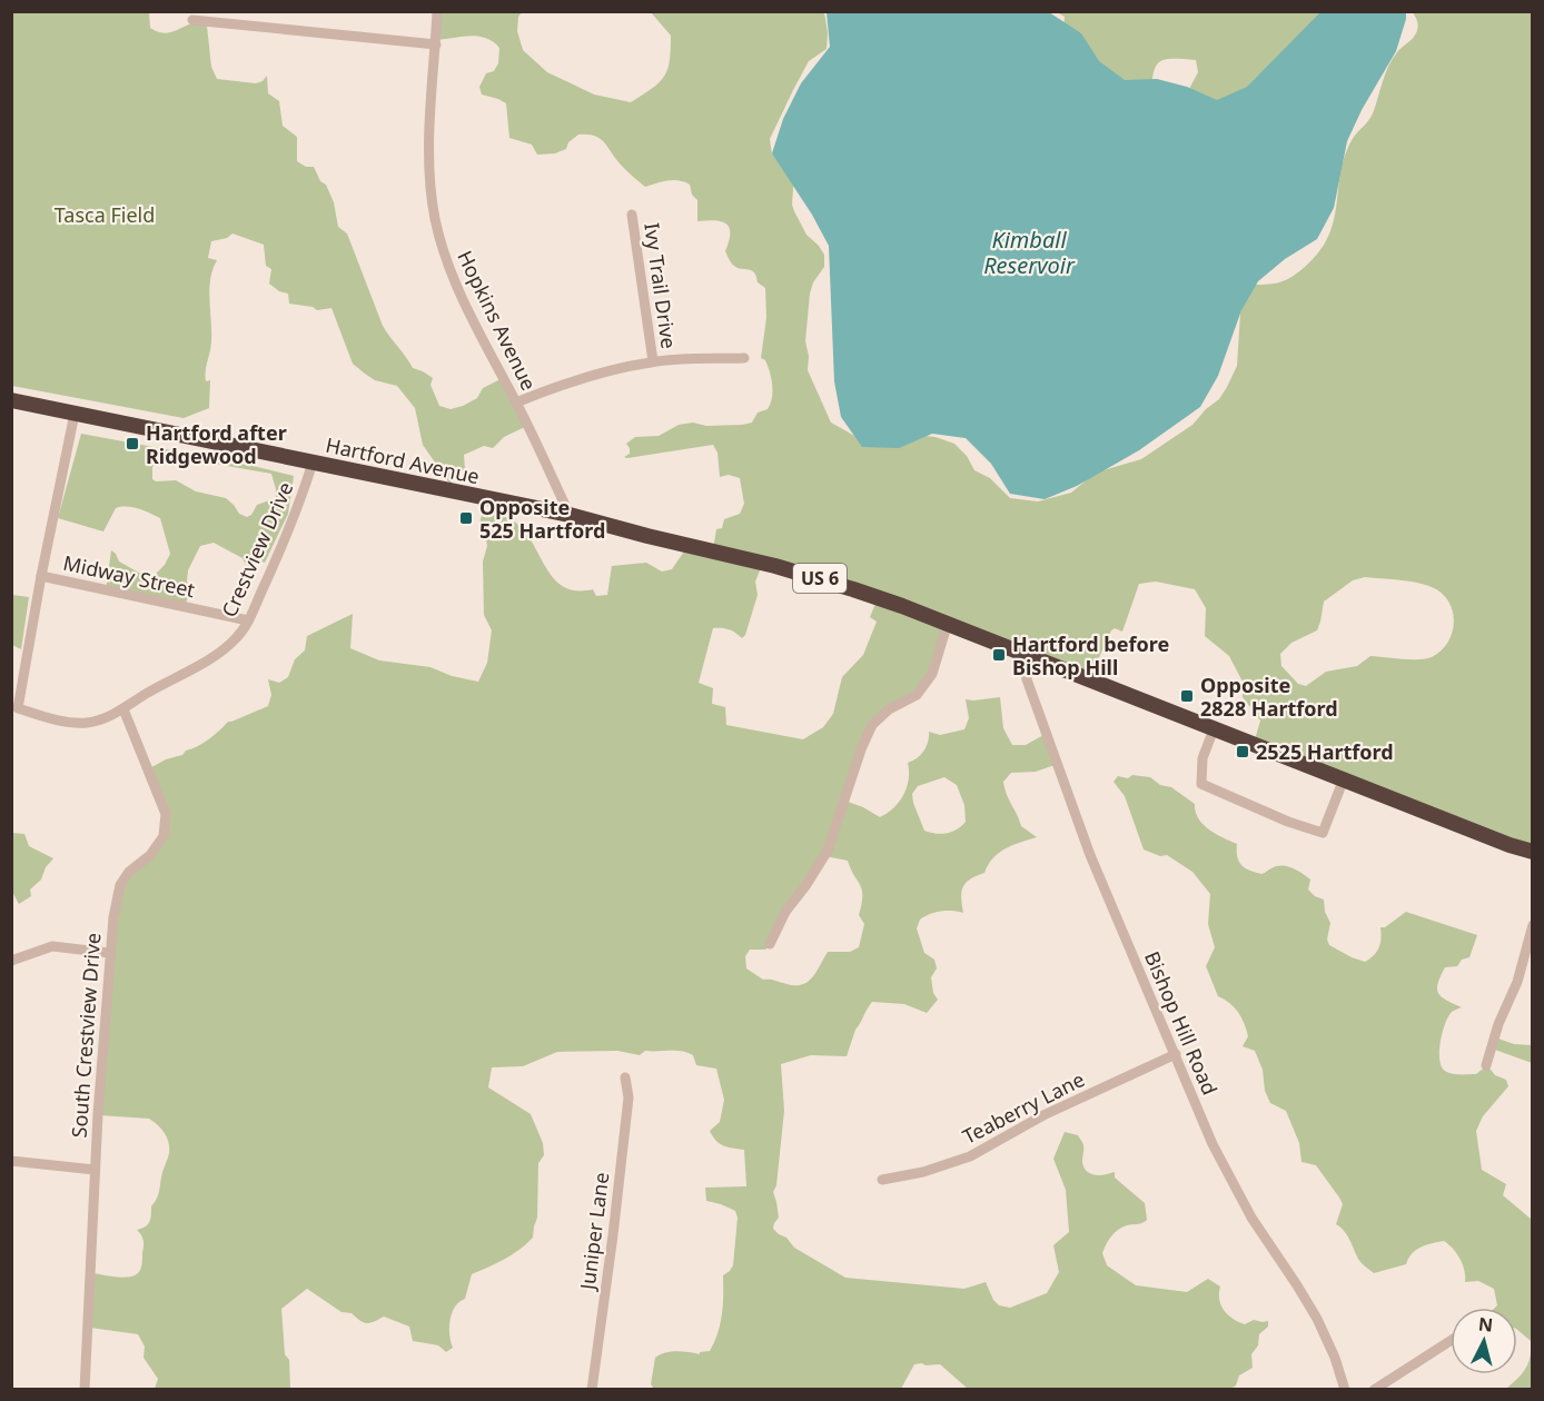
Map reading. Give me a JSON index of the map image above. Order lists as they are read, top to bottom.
{
  "streets": {
    "highway": ["Hartford Avenue", "US 6"],
    "street": [
      "Ivy Trail Drive",
      "Hopkins Avenue",
      "Crestview Drive",
      "Midway Street",
      "Bishop Hill Road",
      "South Crestview Drive",
      "Teaberry Lane",
      "Juniper Lane"
    ]
  },
  "crossings": [
    ["Hopkins Avenue", "Hartford Avenue"],
    ["Hartford Avenue", "Crestview Drive"],
    ["Hartford Avenue", "Bishop Hill Road"],
    ["Crestview Drive", "Midway Street"],
    ["Crestview Drive", "South Crestview Drive"],
    ["Bishop Hill Road", "Teaberry Lane"]
  ],
  "water": ["Kimball Reservoir"],
  "parks": ["Tasca Field"],
  "places": {
    "transit": [
      "Hartford after Ridgewood",
      "Opposite 525 Hartford",
      "Hartford before Bishop Hill",
      "Opposite 2828 Hartford",
      "2525 Hartford"
    ]
  },
  "north": "top"
}
